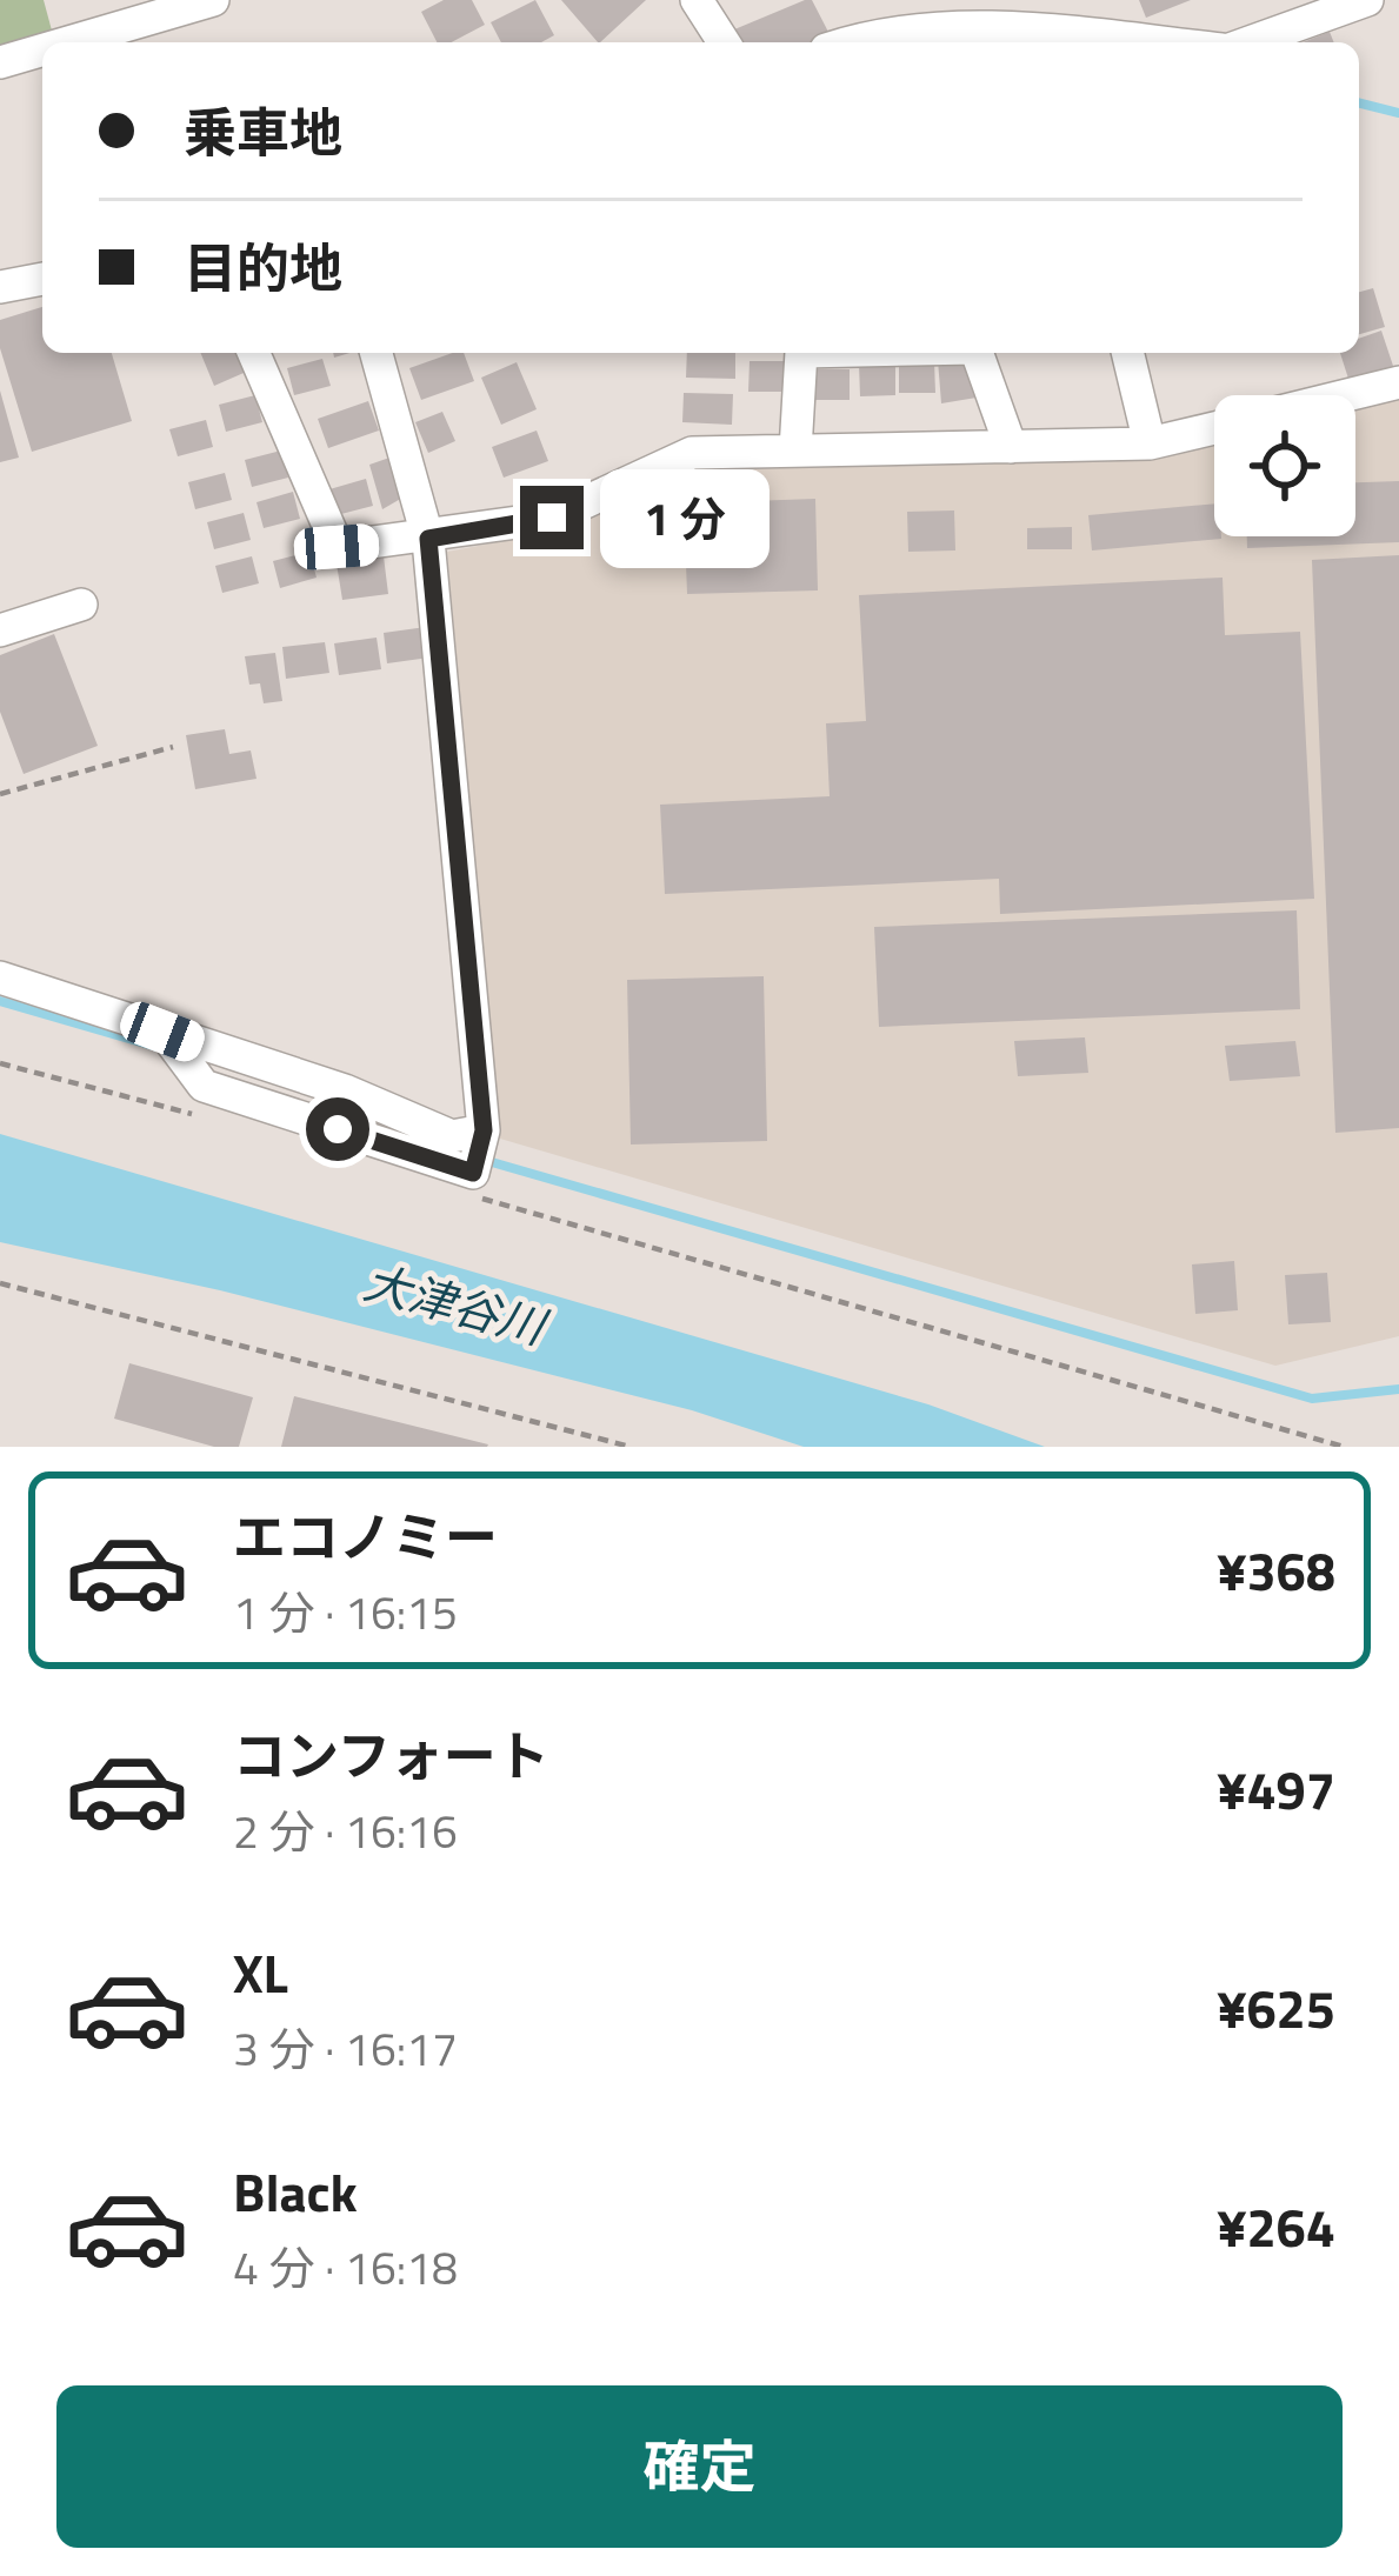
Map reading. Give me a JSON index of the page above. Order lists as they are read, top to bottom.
{
  "water": ["大津谷川"],
  "page": {
    "banner": ["乗車地", "目的地"],
    "bubble": "1 分",
    "list": [
      {
        "name": "エコノミー",
        "note": "1 分 · 16:15",
        "value": "¥368"
      },
      {
        "name": "コンフォート",
        "note": "2 分 · 16:16",
        "value": "¥497"
      },
      {
        "name": "XL",
        "note": "3 分 · 16:17",
        "value": "¥625"
      },
      {
        "name": "Black",
        "note": "4 分 · 16:18",
        "value": "¥264"
      }
    ],
    "buttons": "確定"
  }
}
